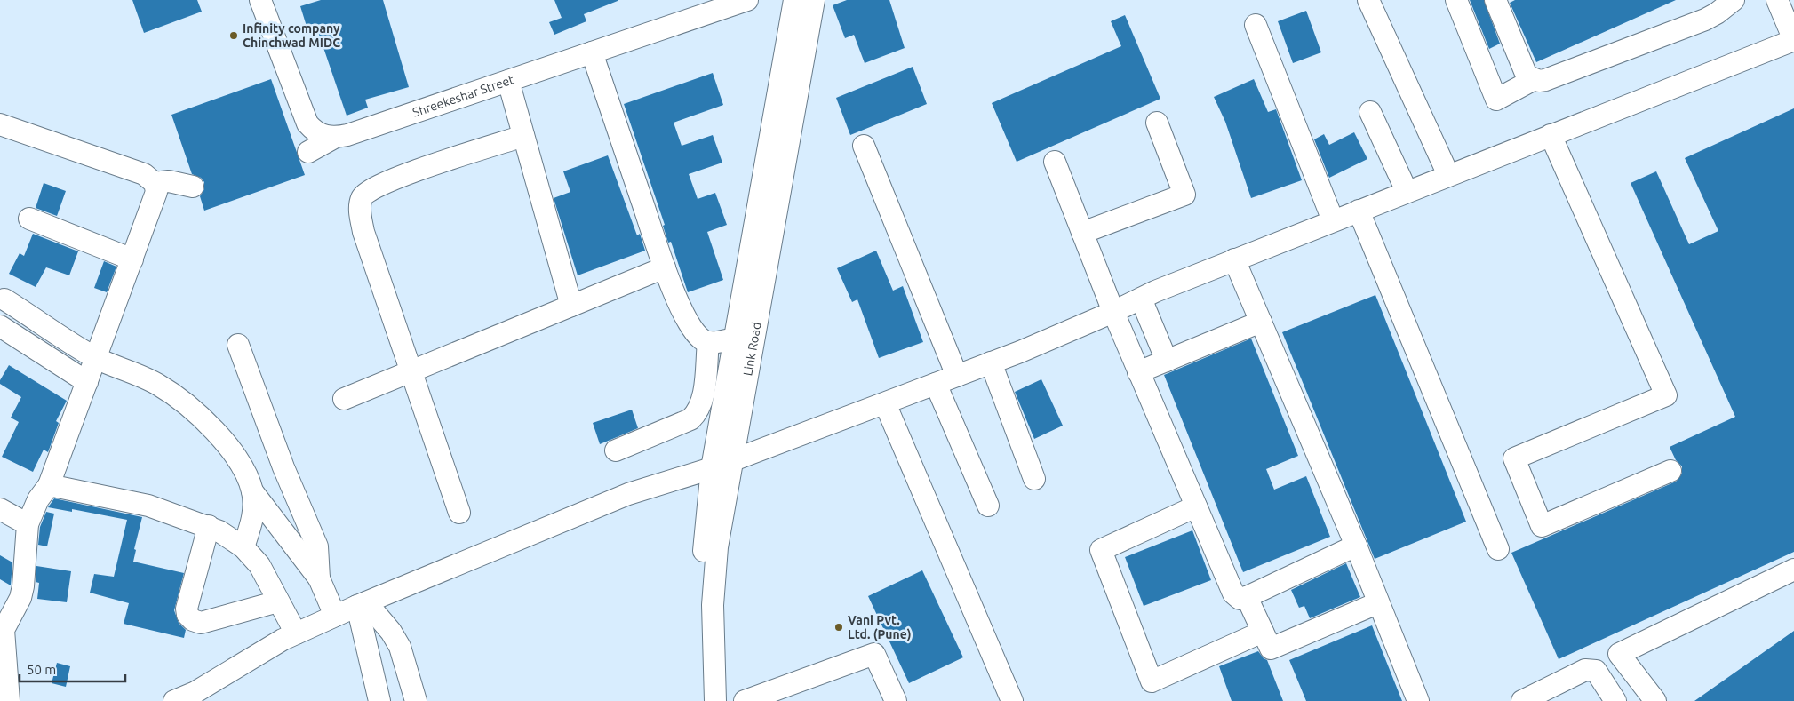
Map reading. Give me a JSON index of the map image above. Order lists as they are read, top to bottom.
{
  "streets": {
    "street": ["Shreekeshar Street", "Link Road"]
  },
  "places": ["Infinity company Chinchwad MIDC", "Vani Pvt. Ltd. (Pune)"],
  "scale_bar": "50 m"
}
